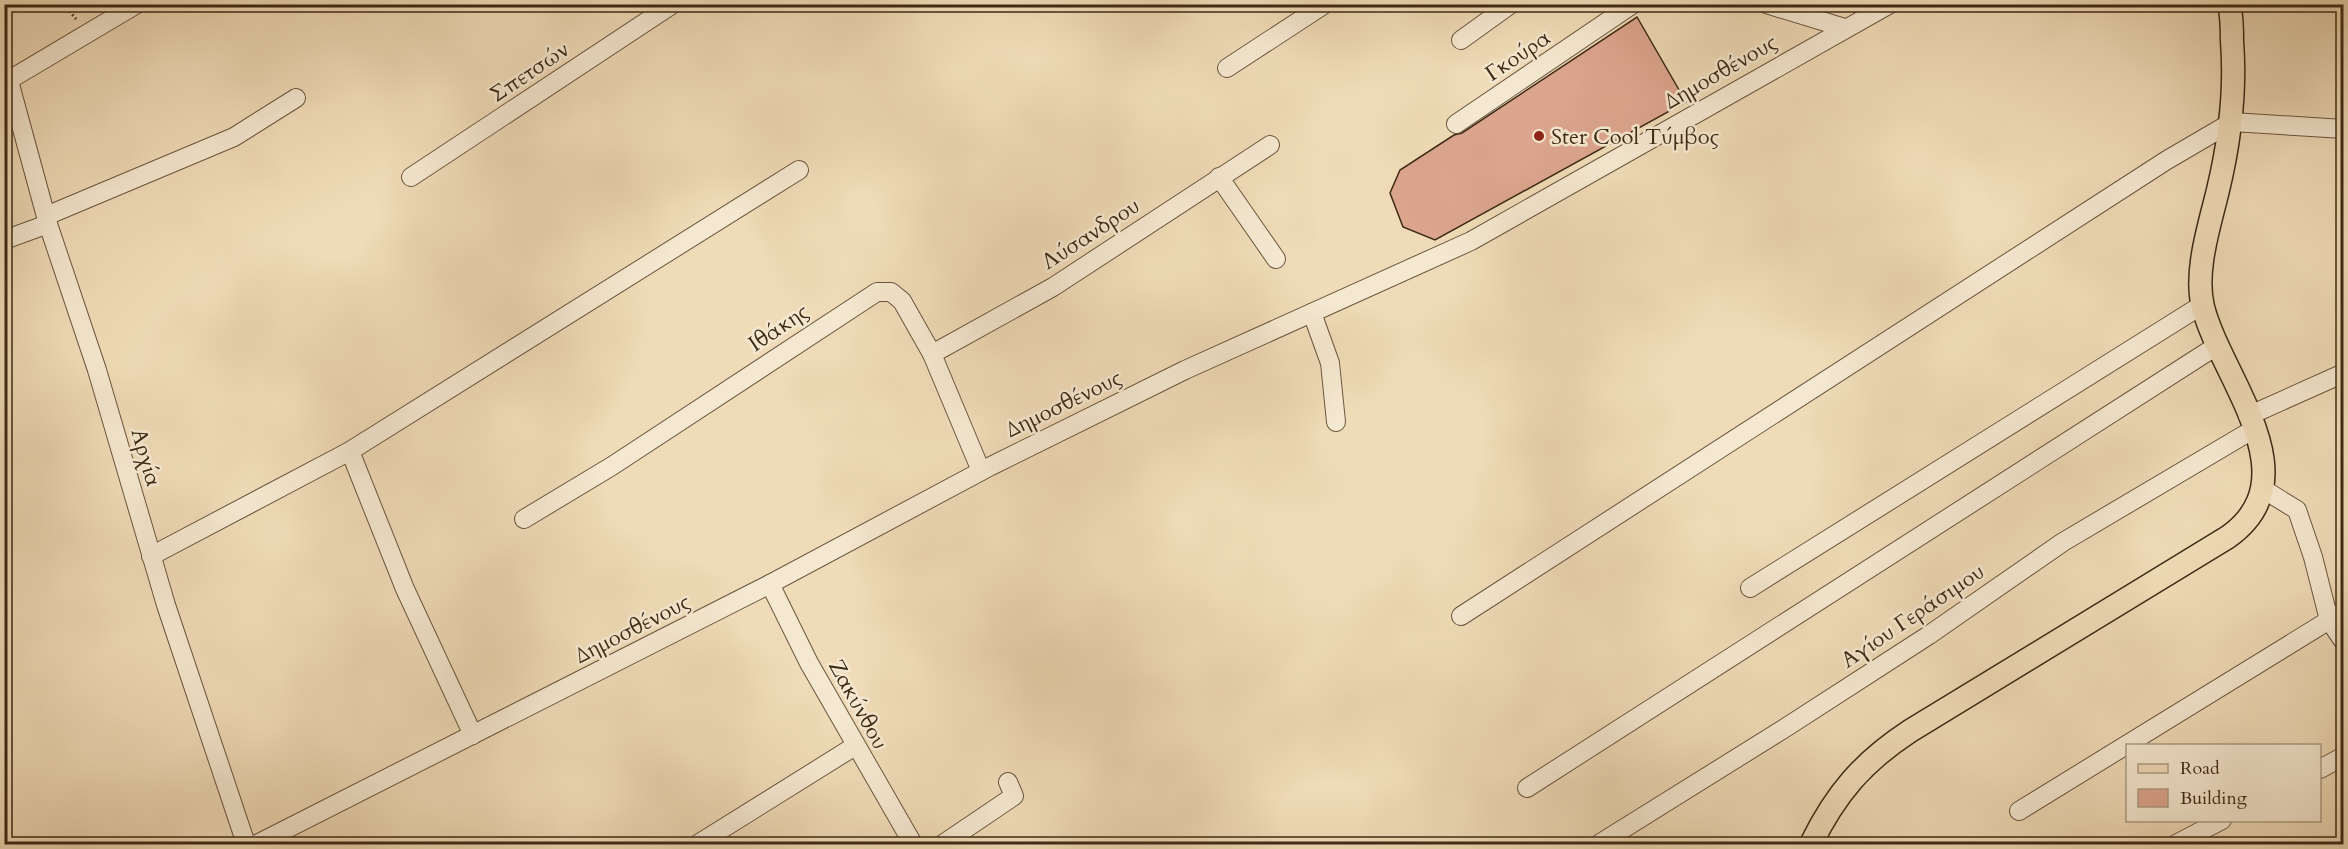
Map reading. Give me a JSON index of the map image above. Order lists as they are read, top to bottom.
{
  "streets": {
    "street": [
      "Γκούρα",
      "Σπετσών",
      "Δημοσθένους",
      "Λύσανδρου",
      "Ιθάκης",
      "Αρχία",
      "Αγίου Γεράσιμου",
      "Ζακύνθου"
    ]
  },
  "crossings": [
    ["Δημοσθένους", "Ιθάκης"],
    ["Δημοσθένους", "Ζακύνθου"],
    ["Λύσανδρου", "Ιθάκης"]
  ],
  "places": ["Ster Cool Τύμβος"],
  "legend": ["Road", "Building"]
}
